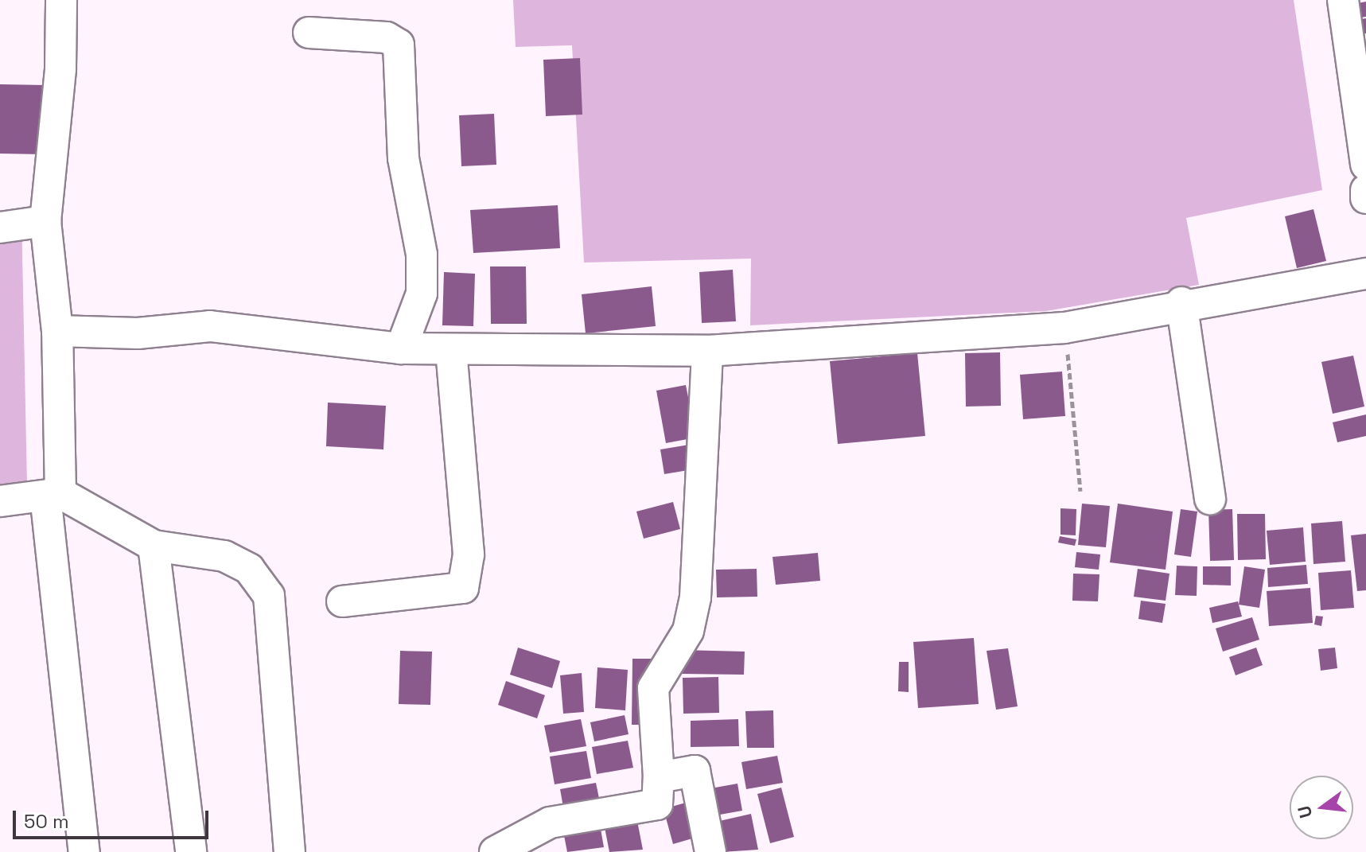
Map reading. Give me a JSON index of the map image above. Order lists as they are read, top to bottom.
{
  "scale_bar": "50 m",
  "north": "left"
}
